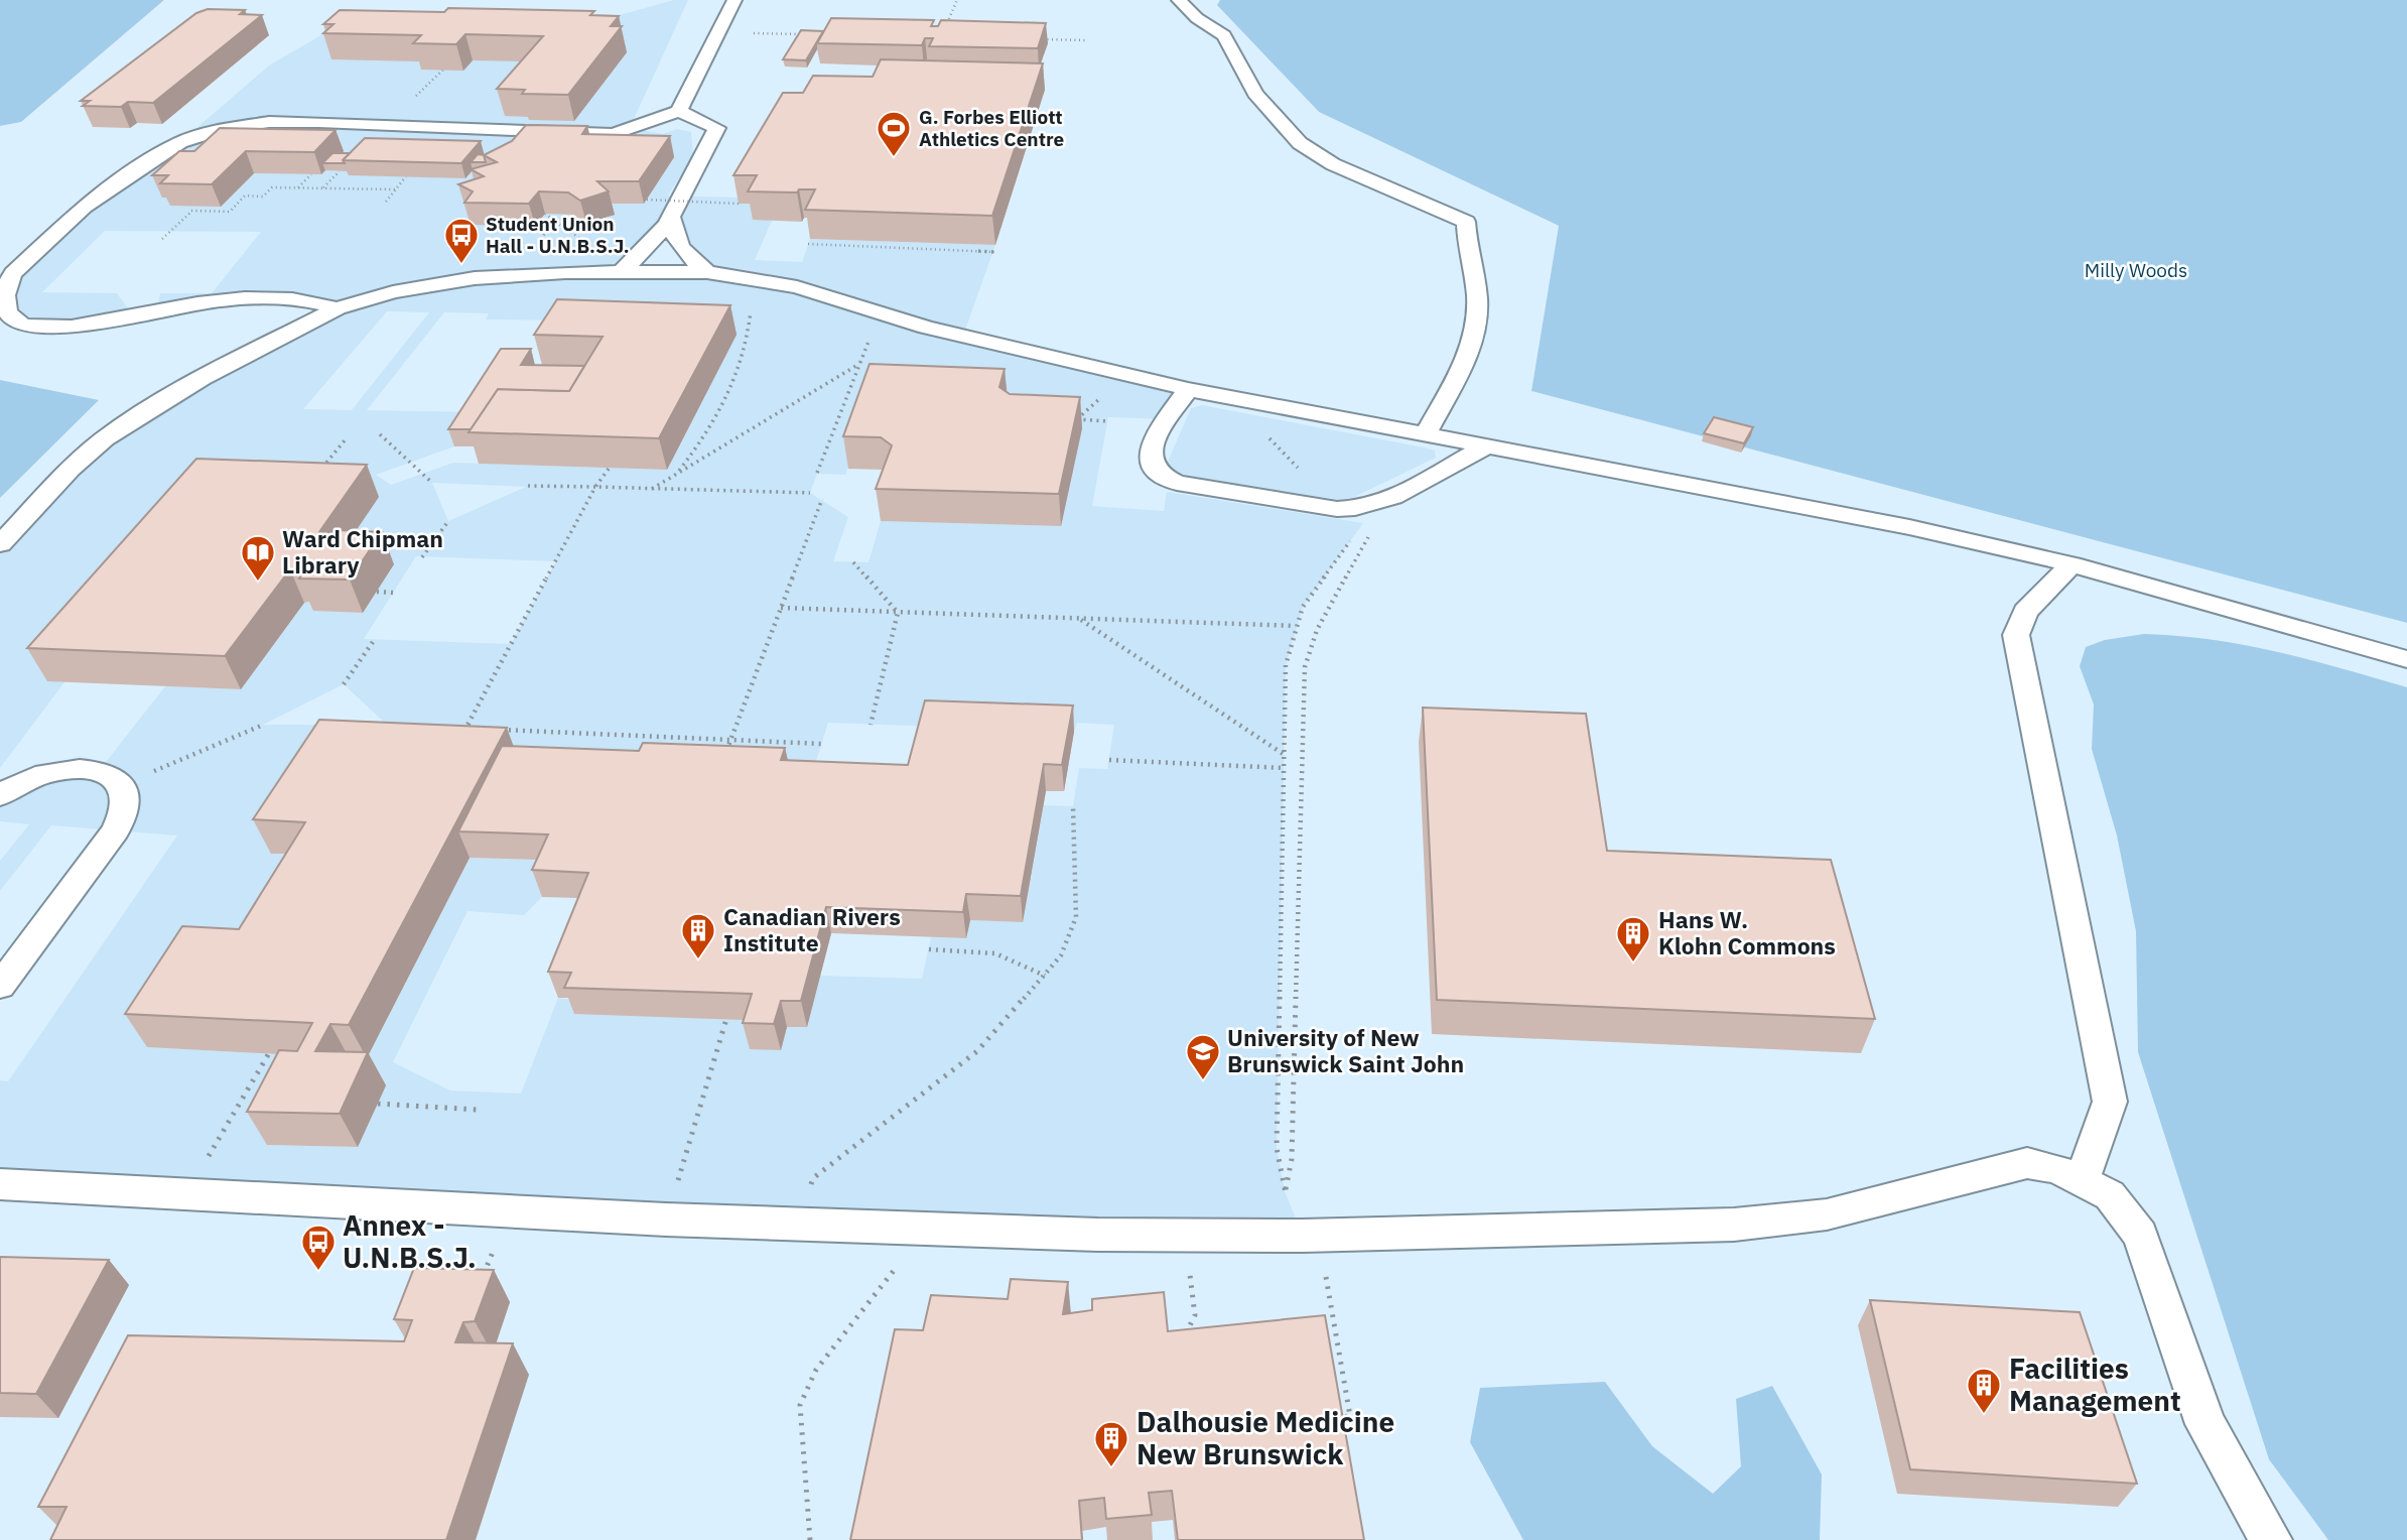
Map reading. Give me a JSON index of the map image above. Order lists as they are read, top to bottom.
{
  "parks": ["Milly Woods"],
  "places": {
    "sports": ["G. Forbes Elliott Athletics Centre"],
    "bus stop": ["Student Union Hall - U.N.B.S.J.", "Annex - U.N.B.S.J."],
    "library": ["Ward Chipman Library"],
    "building": [
      "Canadian Rivers Institute",
      "Hans W. Klohn Commons",
      "Facilities Management",
      "Dalhousie Medicine New Brunswick"
    ],
    "school or university": ["University of New Brunswick Saint John"]
  }
}
